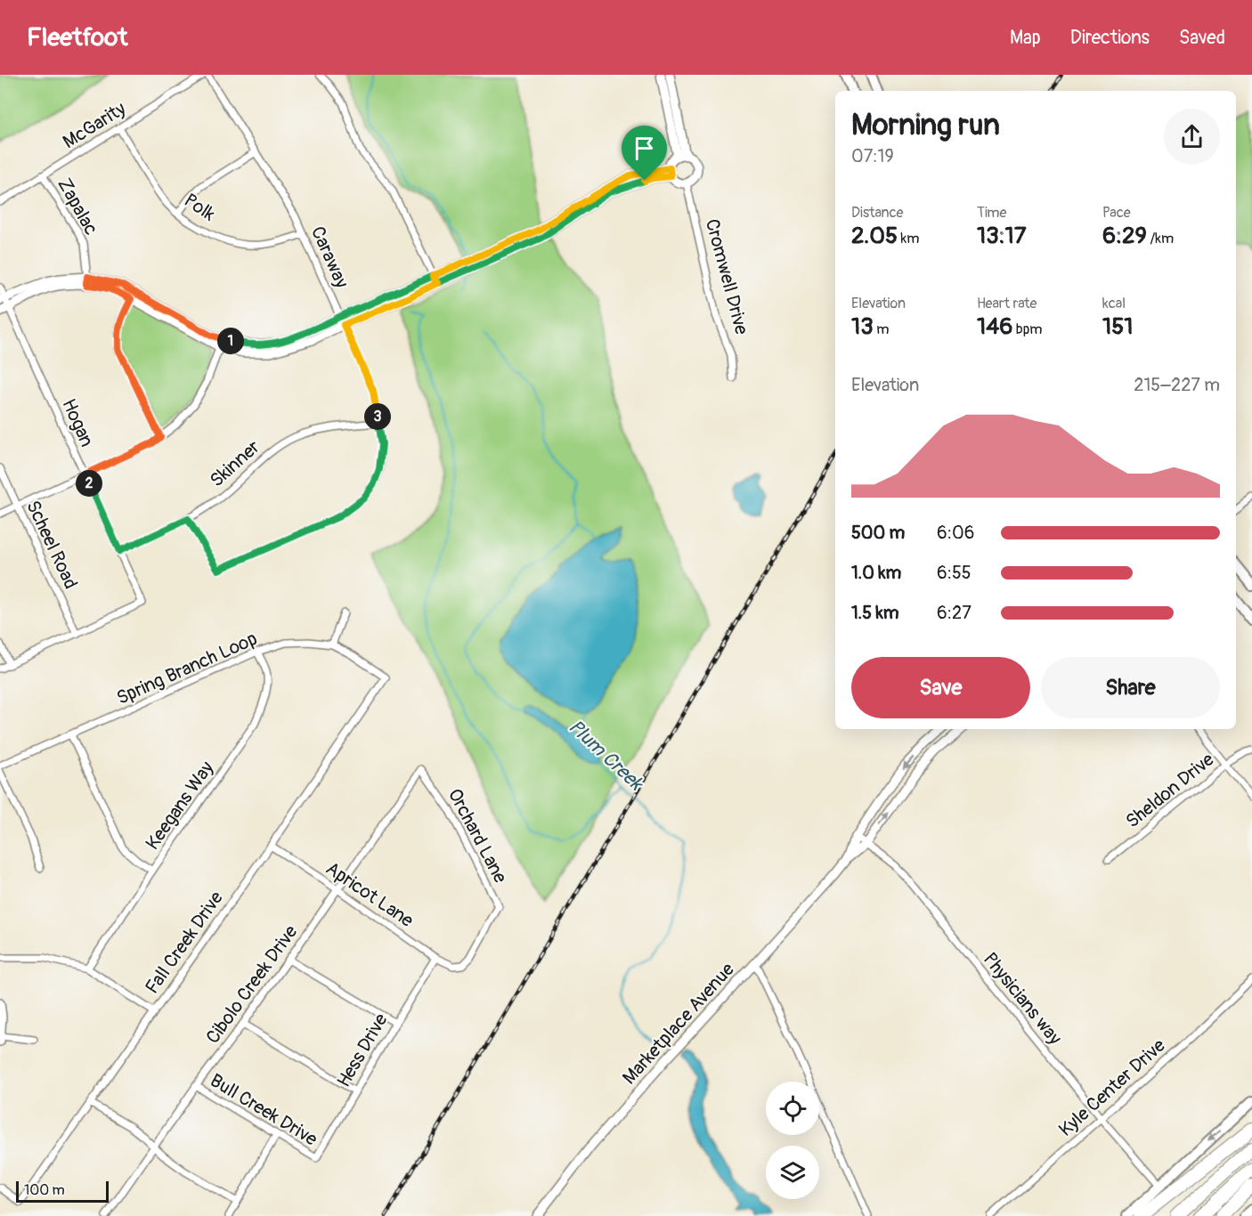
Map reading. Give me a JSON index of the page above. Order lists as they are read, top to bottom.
{
  "streets": {
    "street": [
      "McGarity",
      "Zapalac",
      "Polk",
      "Caraway",
      "Cromwell Drive",
      "Hogan",
      "Skinner",
      "Scheel Road",
      "Spring Branch Loop",
      "Sheldon Drive",
      "Keegans Way",
      "Orchard Lane",
      "Apricot Lane",
      "Fall Creek Drive",
      "Cibolo Creek Drive",
      "Physicians way",
      "Marketplace Avenue",
      "Hess Drive",
      "Kyle Center Drive",
      "Bull Creek Drive"
    ]
  },
  "crossings": [
    ["McGarity", "Zapalac"],
    ["McGarity", "Polk"],
    ["McGarity", "Caraway"],
    ["Polk", "Caraway"],
    ["Caraway", "Skinner"],
    ["Hogan", "Skinner"],
    ["Hogan", "Scheel Road"],
    ["Spring Branch Loop", "Keegans Way"],
    ["Spring Branch Loop", "Fall Creek Drive"],
    ["Orchard Lane", "Apricot Lane"],
    ["Orchard Lane", "Cibolo Creek Drive"],
    ["Apricot Lane", "Fall Creek Drive"],
    ["Apricot Lane", "Cibolo Creek Drive"],
    ["Apricot Lane", "Hess Drive"],
    ["Cibolo Creek Drive", "Bull Creek Drive"],
    ["Physicians way", "Marketplace Avenue"],
    ["Physicians way", "Kyle Center Drive"],
    ["Hess Drive", "Bull Creek Drive"]
  ],
  "water": ["Plum Creek"],
  "scale_bar": "100 m",
  "page": {
    "header": "Fleetfoot",
    "nav": ["Map", "Directions", "Saved"],
    "heading": ["Morning run", "07:19"],
    "stats": [
      ["Distance", "2.05 km"],
      ["Time", "13:17"],
      ["Pace", "6:29 /km"],
      ["Elevation", "13 m"],
      ["Heart rate", "146 bpm"],
      ["kcal", "151"]
    ],
    "pins": ["1", "3", "2"],
    "chart": ["Elevation", "215–227 m"],
    "list": [
      {
        "name": "500 m",
        "note": "6:06"
      },
      {
        "name": "1.0 km",
        "note": "6:55"
      },
      {
        "name": "1.5 km",
        "note": "6:27"
      }
    ],
    "buttons": ["Save", "Share"],
    "scale": "100 m"
  }
}
